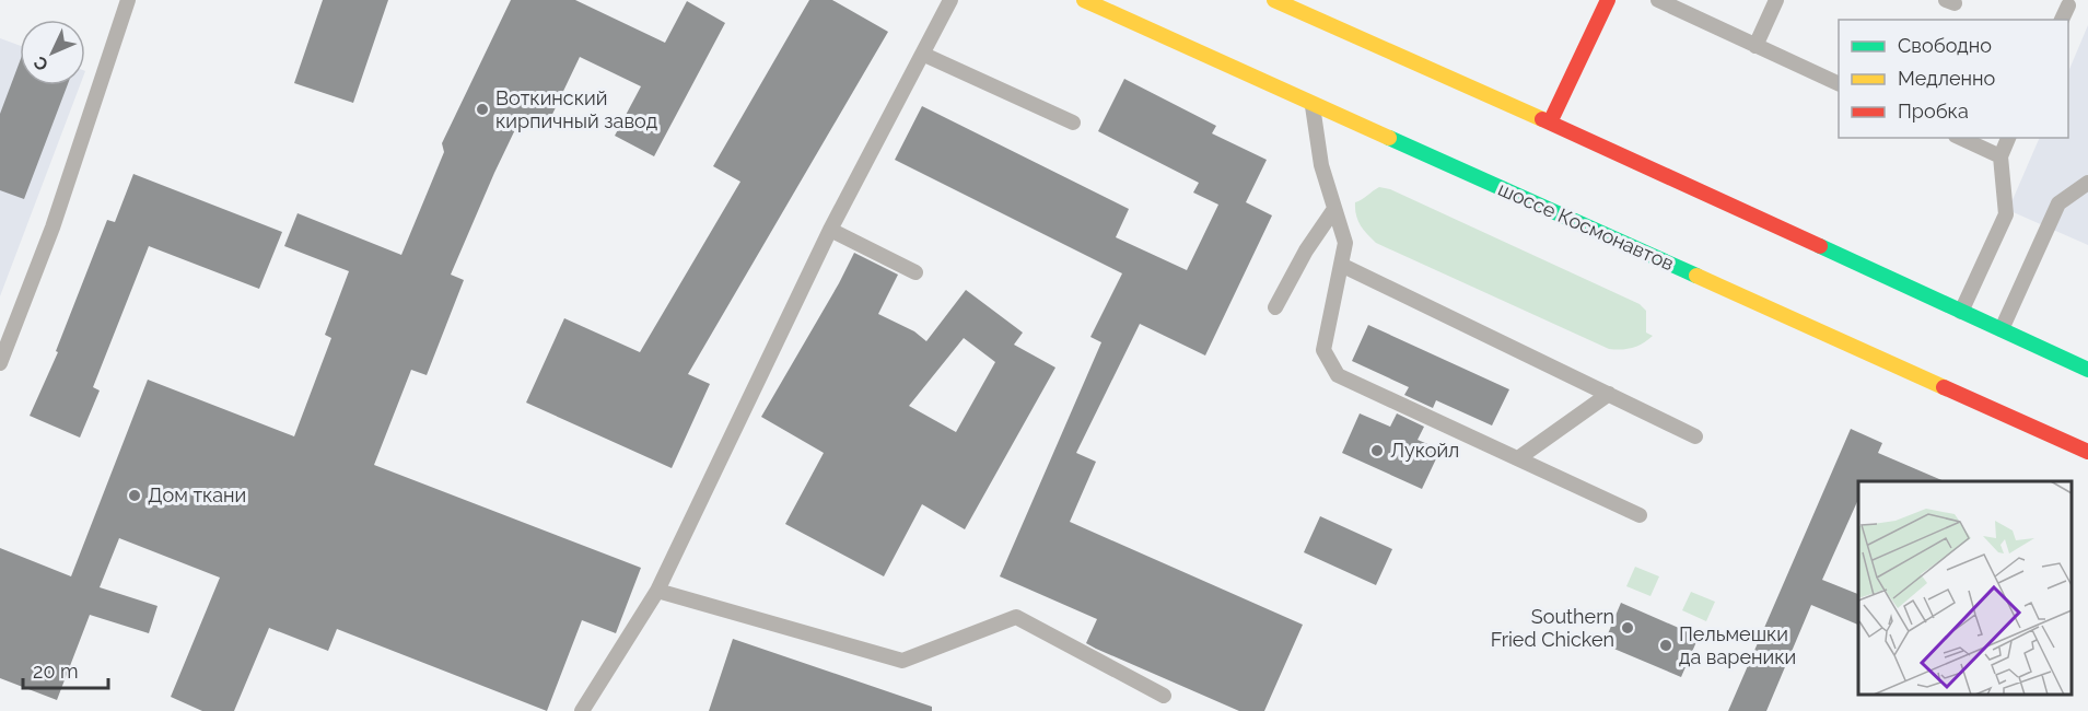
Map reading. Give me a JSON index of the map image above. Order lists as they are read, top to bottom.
{
  "streets": {
    "main road": ["шоссе Космонавтов"]
  },
  "places": [
    "Воткинский кирпичный завод",
    "Лукойл",
    "Дом ткани",
    "Southern Fried Chicken",
    "Пельмешки да вареники"
  ],
  "legend": ["Свободно", "Медленно", "Пробка"],
  "scale_bar": "20 m",
  "north": "bottom left"
}
